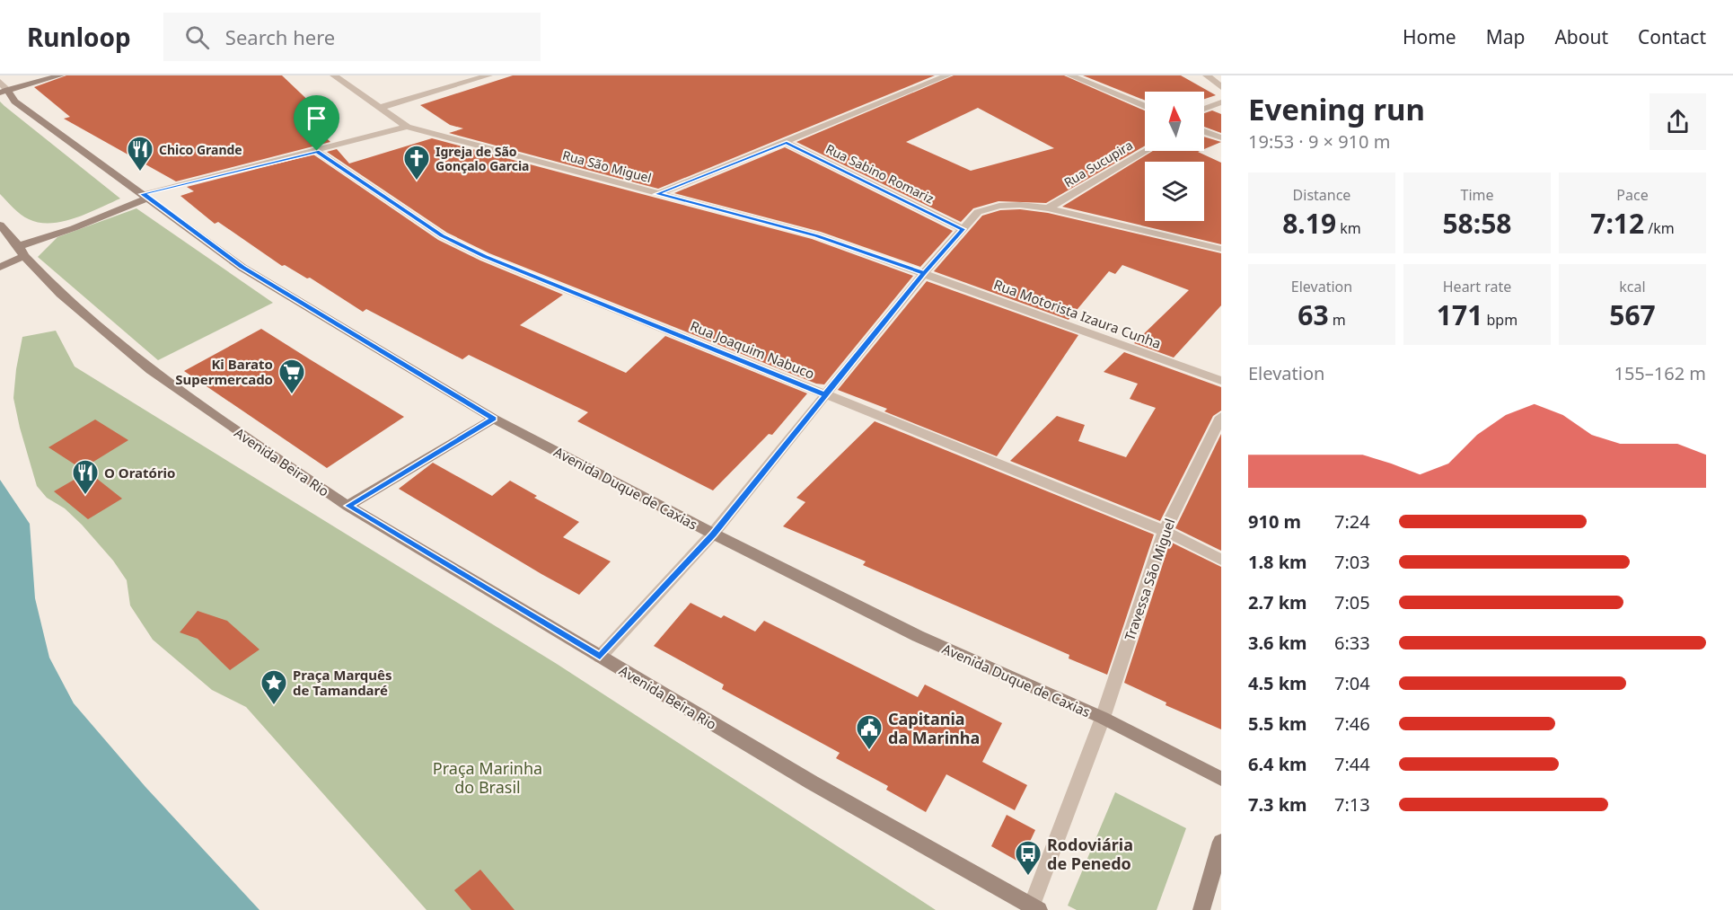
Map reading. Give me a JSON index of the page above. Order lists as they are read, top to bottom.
{
  "streets": {
    "main road": ["Avenida Beira Rio", "Avenida Duque de Caxias"],
    "street": [
      "Rua Sucupira",
      "Rua São Miguel",
      "Rua Sabino Romariz",
      "Rua Motorista Izaura Cunha",
      "Rua Joaquim Nabuco",
      "Travessa São Miguel"
    ]
  },
  "crossings": [
    ["Rua São Miguel", "Rua Motorista Izaura Cunha"],
    ["Rua Joaquim Nabuco", "Travessa São Miguel"],
    ["Avenida Beira Rio", "Travessa São Miguel"],
    ["Avenida Duque de Caxias", "Travessa São Miguel"]
  ],
  "parks": ["Praça Marinha do Brasil"],
  "places": {
    "restaurant": ["Chico Grande", "O Oratório"],
    "church": ["Igreja de São Gonçalo Garcia"],
    "supermarket": ["Ki Barato Supermercado"],
    "place": ["Praça Marquês de Tamandaré"],
    "public building": ["Capitania da Marinha"],
    "bus stop": ["Rodoviária de Penedo"]
  },
  "north": "top",
  "page": {
    "header": "Runloop",
    "search": "Search here",
    "nav": [
      "Home",
      "Map",
      "About",
      "Contact"
    ],
    "heading": ["Evening run", "19:53 · 9 × 910 m"],
    "stats": [
      ["Distance", "8.19 km"],
      ["Time", "58:58"],
      ["Pace", "7:12 /km"],
      ["Elevation", "63 m"],
      ["Heart rate", "171 bpm"],
      ["kcal", "567"]
    ],
    "chart": ["Elevation", "155–162 m"],
    "list": [
      {
        "name": "910 m",
        "note": "7:24"
      },
      {
        "name": "1.8 km",
        "note": "7:03"
      },
      {
        "name": "2.7 km",
        "note": "7:05"
      },
      {
        "name": "3.6 km",
        "note": "6:33"
      },
      {
        "name": "4.5 km",
        "note": "7:04"
      },
      {
        "name": "5.5 km",
        "note": "7:46"
      },
      {
        "name": "6.4 km",
        "note": "7:44"
      },
      {
        "name": "7.3 km",
        "note": "7:13"
      }
    ]
  }
}
